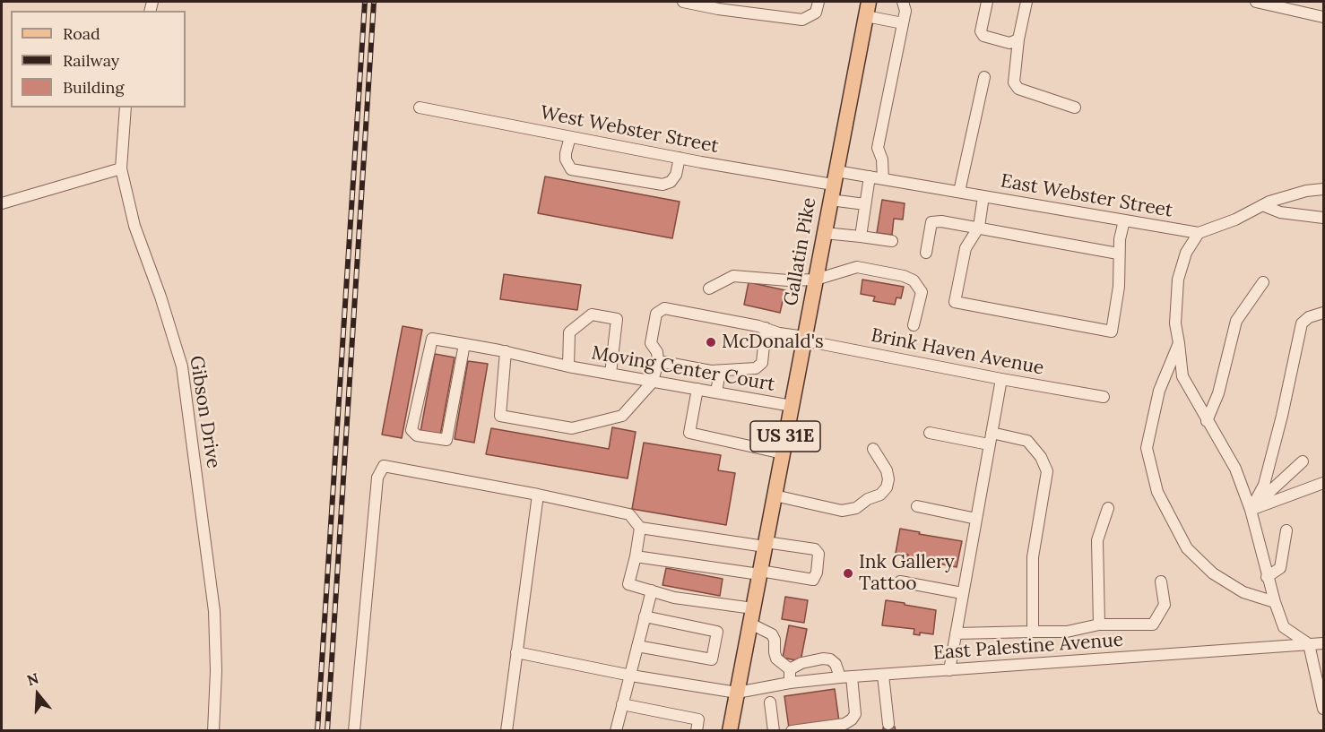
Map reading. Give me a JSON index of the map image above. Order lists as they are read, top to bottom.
{
  "streets": {
    "main road": ["Gallatin Pike", "US 31E"],
    "street": [
      "West Webster Street",
      "East Webster Street",
      "Brink Haven Avenue",
      "Moving Center Court",
      "Gibson Drive",
      "East Palestine Avenue"
    ]
  },
  "crossings": [
    ["West Webster Street", "East Webster Street"],
    ["West Webster Street", "Gallatin Pike"],
    ["East Webster Street", "Gallatin Pike"],
    ["Gallatin Pike", "Brink Haven Avenue"],
    ["Gallatin Pike", "Moving Center Court"],
    ["Gallatin Pike", "East Palestine Avenue"]
  ],
  "places": ["McDonald's", "Ink Gallery Tattoo"],
  "legend": ["Road", "Railway", "Building"],
  "north": "top"
}
